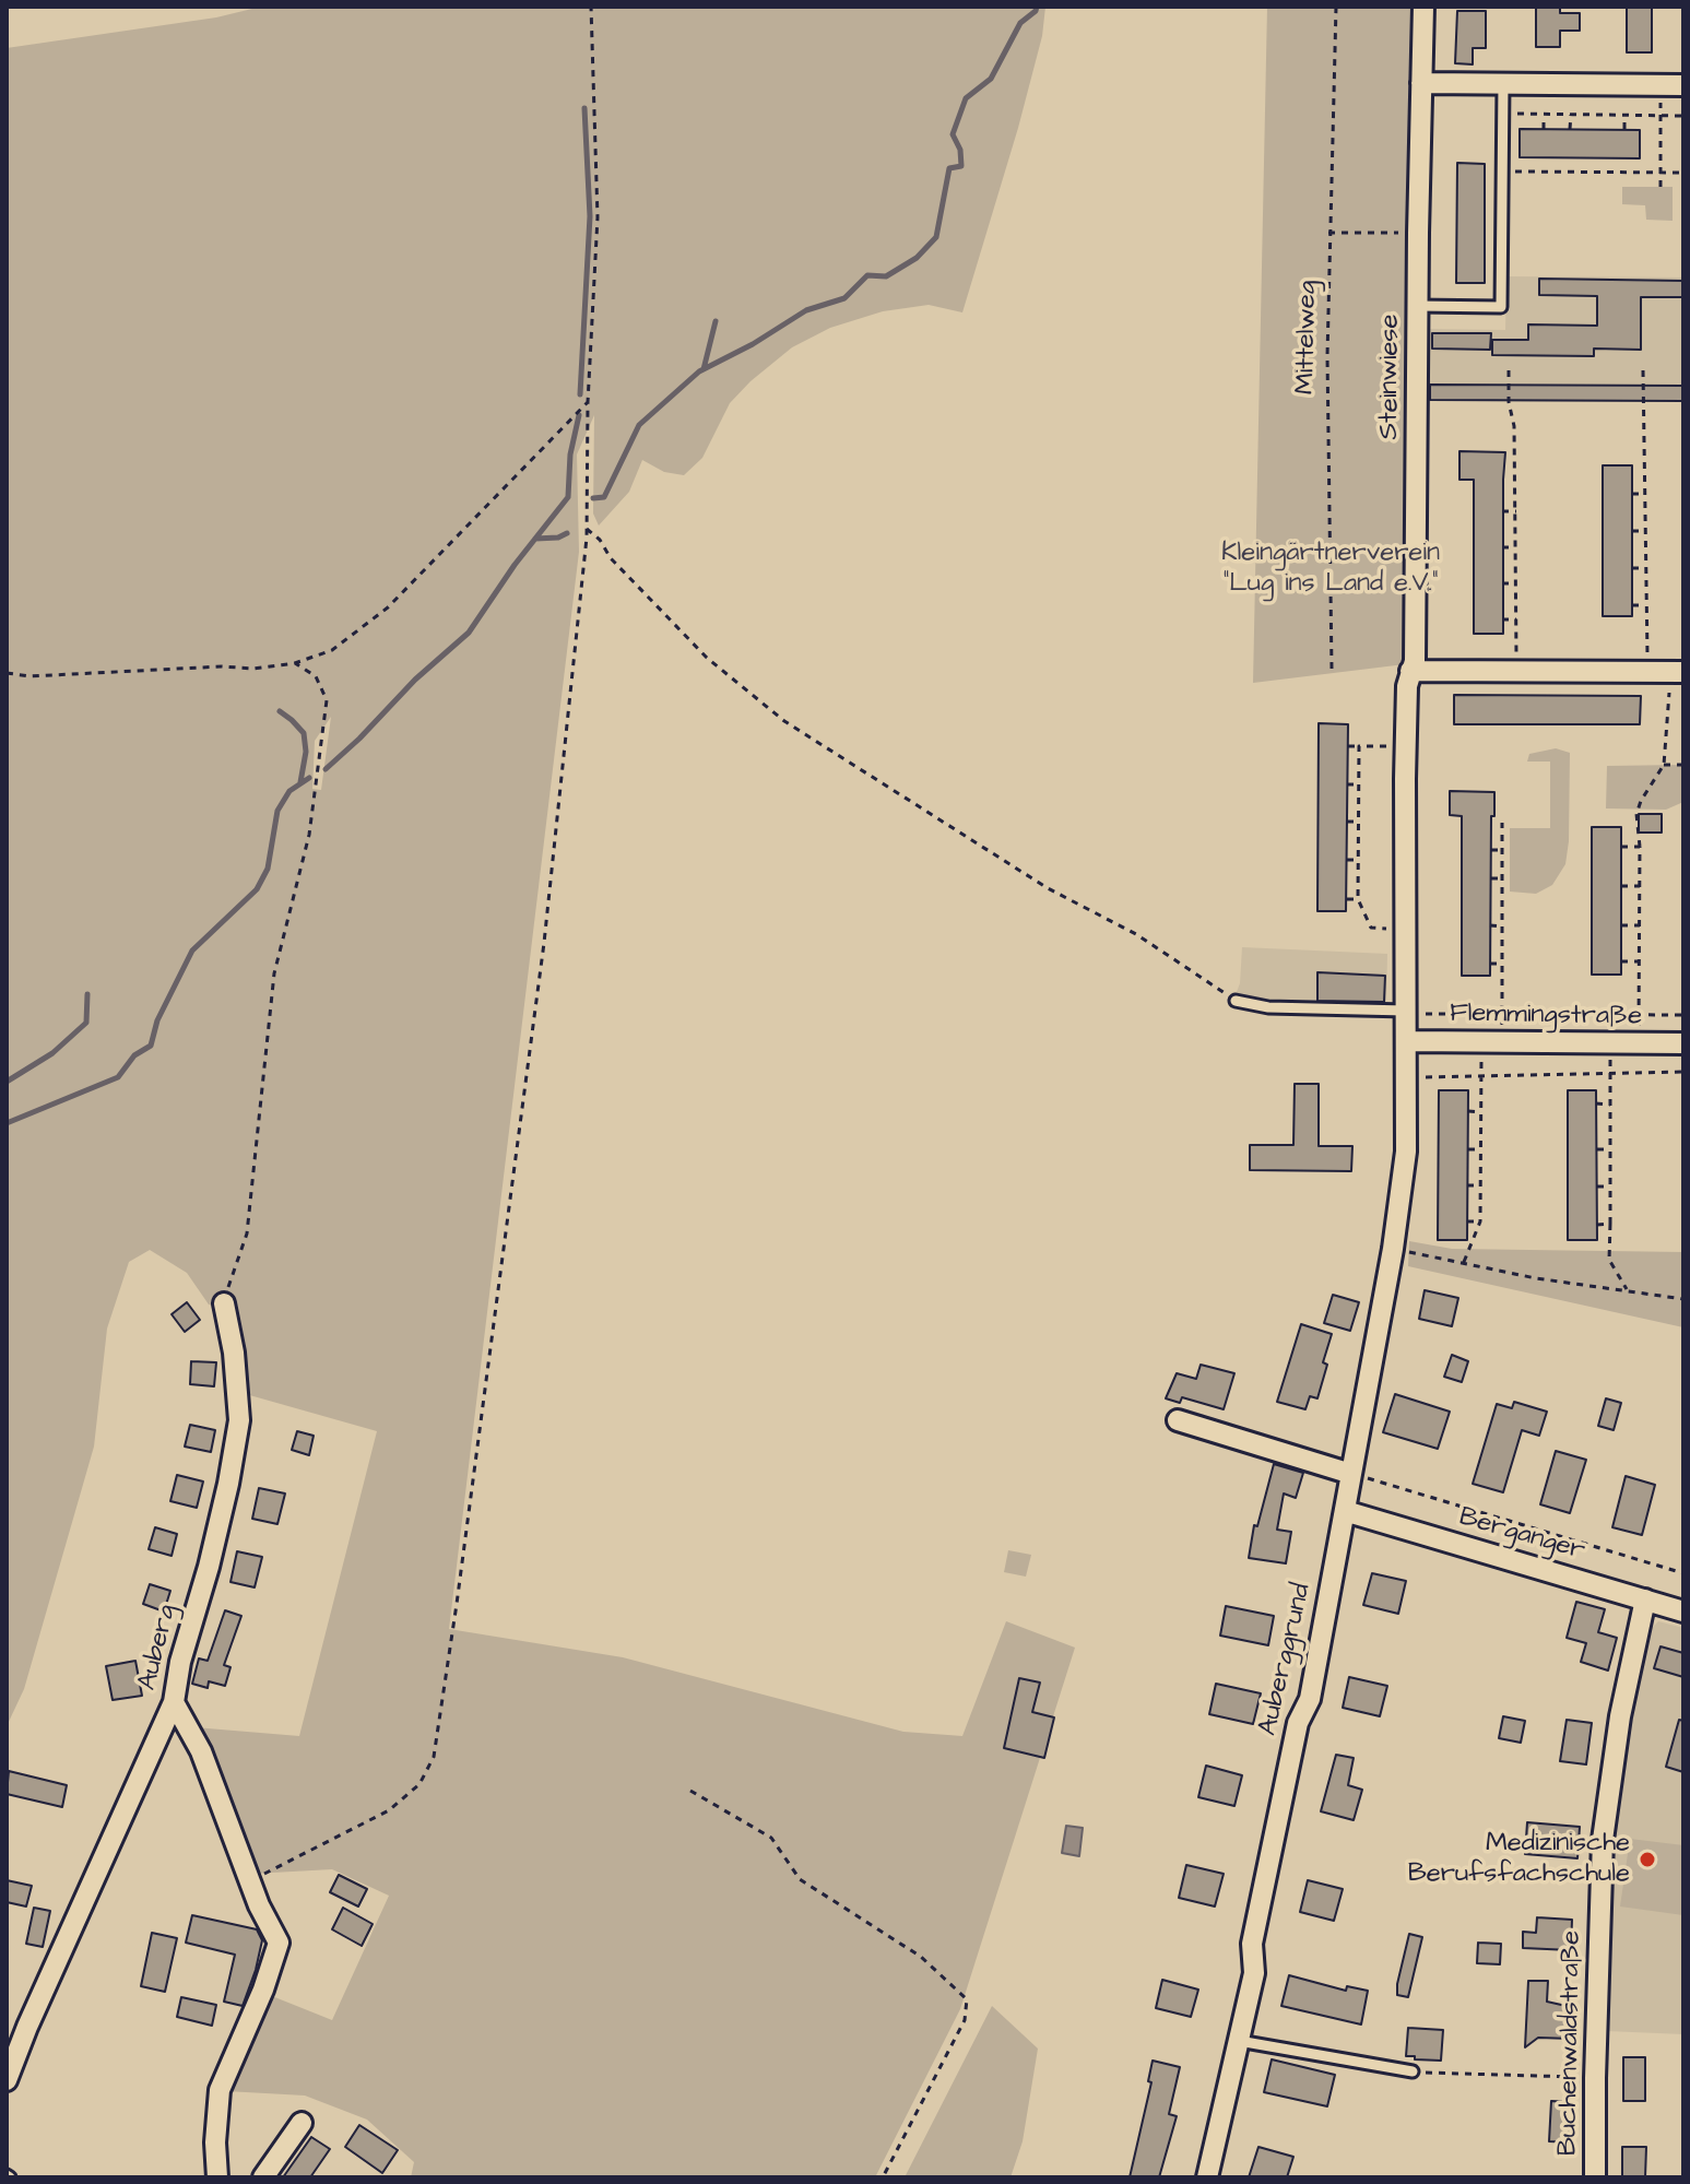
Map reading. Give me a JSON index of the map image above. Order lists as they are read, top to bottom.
{
  "streets": {
    "street": [
      "Steinwiese",
      "Flemmingstraße",
      "Berganger",
      "Auberg",
      "Auberggrund",
      "Buchenwaldstraße"
    ],
    "path": ["Mittelweg"]
  },
  "crossings": [
    ["Steinwiese", "Flemmingstraße"],
    ["Steinwiese", "Auberggrund"],
    ["Berganger", "Auberggrund"],
    ["Berganger", "Buchenwaldstraße"]
  ],
  "parks": ["Kleingärtnerverein \"Lug ins Land e.V.\""],
  "places": ["Medizinische Berufsfachschule"]
}
